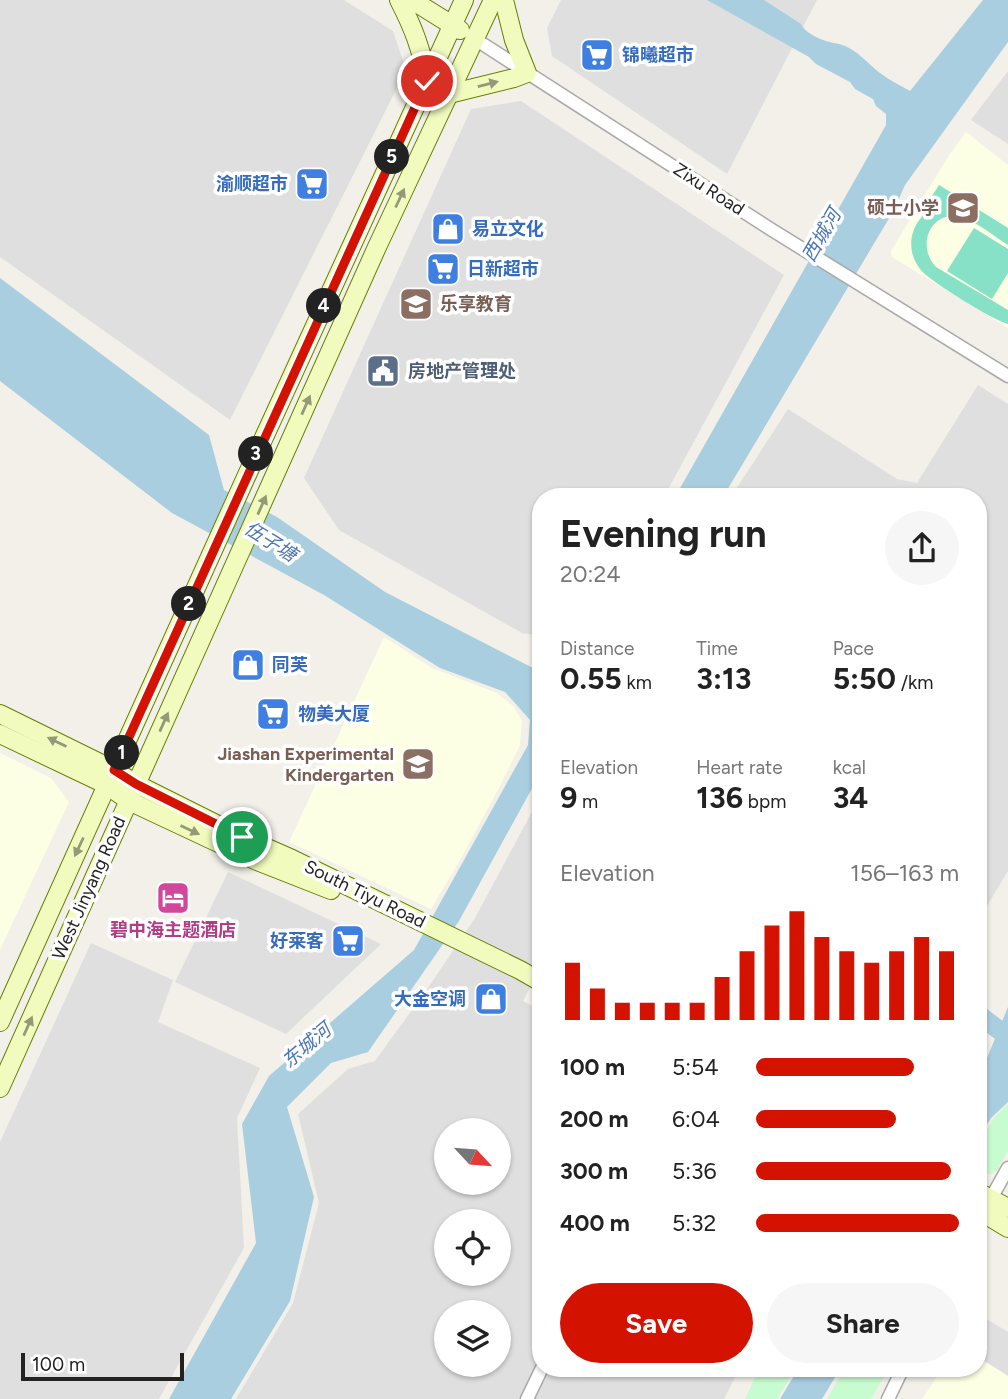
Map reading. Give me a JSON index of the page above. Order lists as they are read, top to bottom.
{
  "streets": {
    "main road": ["Zixu Road", "West Jinyang Road", "South Tiyu Road"]
  },
  "crossings": [
    ["Zixu Road", "West Jinyang Road"],
    ["West Jinyang Road", "South Tiyu Road"]
  ],
  "water": ["西城河", "伍子塘", "东城河"],
  "places": {
    "supermarket": [
      "锦曦超市",
      "渝顺超市",
      "日新超市",
      "物美大厦",
      "好莱客"
    ],
    "school or university": ["硕士小学", "乐享教育", "Jiashan Experimental Kindergarten"],
    "shop": ["易立文化", "同芙", "大金空调"],
    "public building": ["房地产管理处"],
    "hotel": ["碧中海主题酒店"]
  },
  "scale_bar": "100 m",
  "north": "bottom right",
  "page": {
    "pins": [
      "5",
      "4",
      "3",
      "2",
      "1"
    ],
    "heading": ["Evening run", "20:24"],
    "stats": [
      ["Distance", "0.55 km"],
      ["Time", "3:13"],
      ["Pace", "5:50 /km"],
      ["Elevation", "9 m"],
      ["Heart rate", "136 bpm"],
      ["kcal", "34"]
    ],
    "chart": ["Elevation", "156–163 m"],
    "list": [
      {
        "name": "100 m",
        "note": "5:54"
      },
      {
        "name": "200 m",
        "note": "6:04"
      },
      {
        "name": "300 m",
        "note": "5:36"
      },
      {
        "name": "400 m",
        "note": "5:32"
      }
    ],
    "buttons": ["Save", "Share"],
    "scale": "100 m"
  }
}
